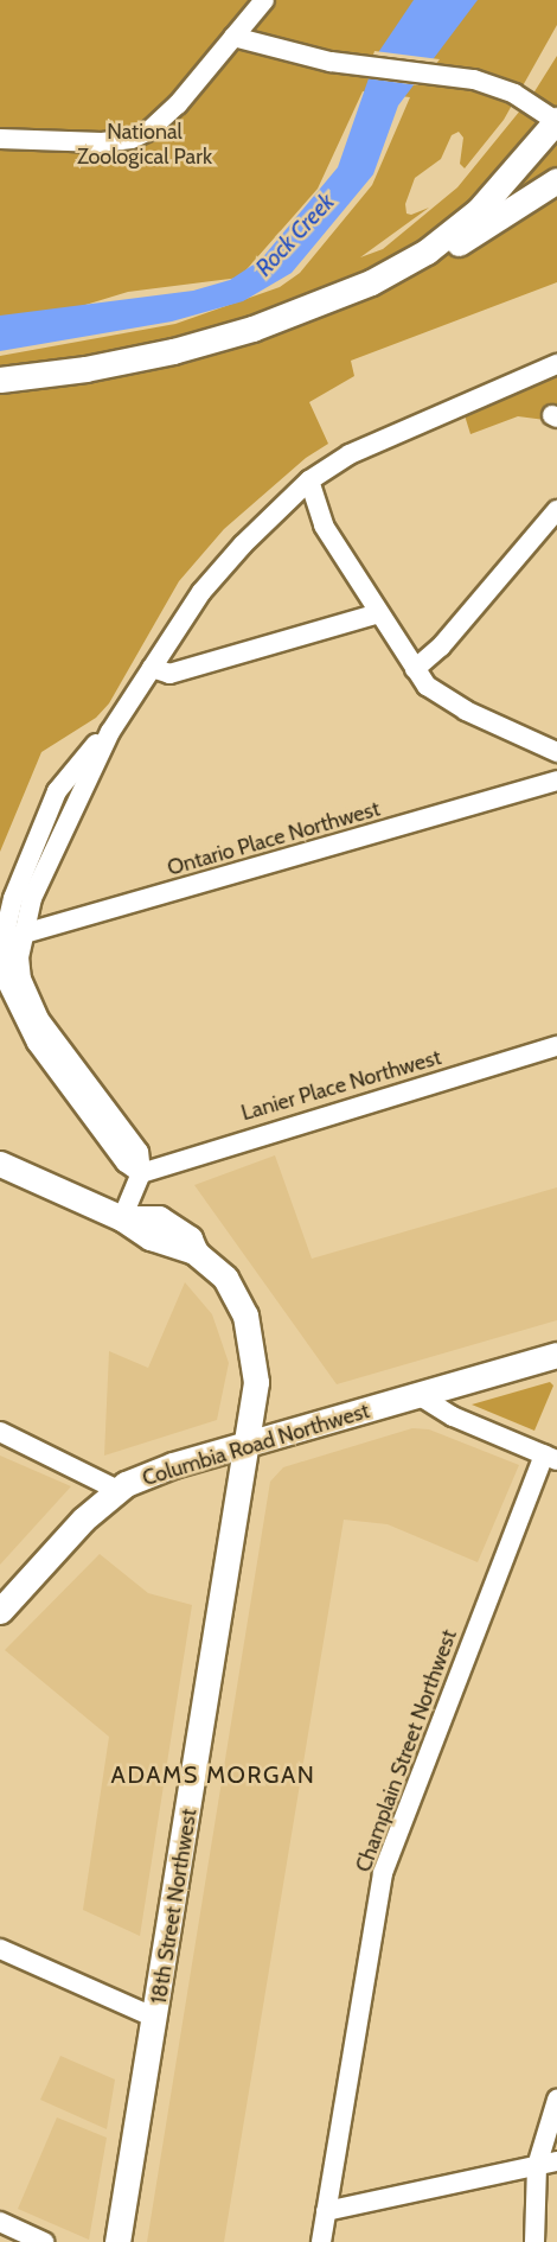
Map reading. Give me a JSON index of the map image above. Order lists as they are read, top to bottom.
{
  "streets": {
    "main road": ["Columbia Road Northwest", "18th Street Northwest"],
    "street": ["Ontario Place Northwest", "Lanier Place Northwest", "Champlain Street Northwest"]
  },
  "crossings": [
    ["Columbia Road Northwest", "18th Street Northwest"]
  ],
  "districts": ["ADAMS MORGAN"],
  "water": ["Rock Creek"],
  "parks": ["National Zoological Park"]
}
